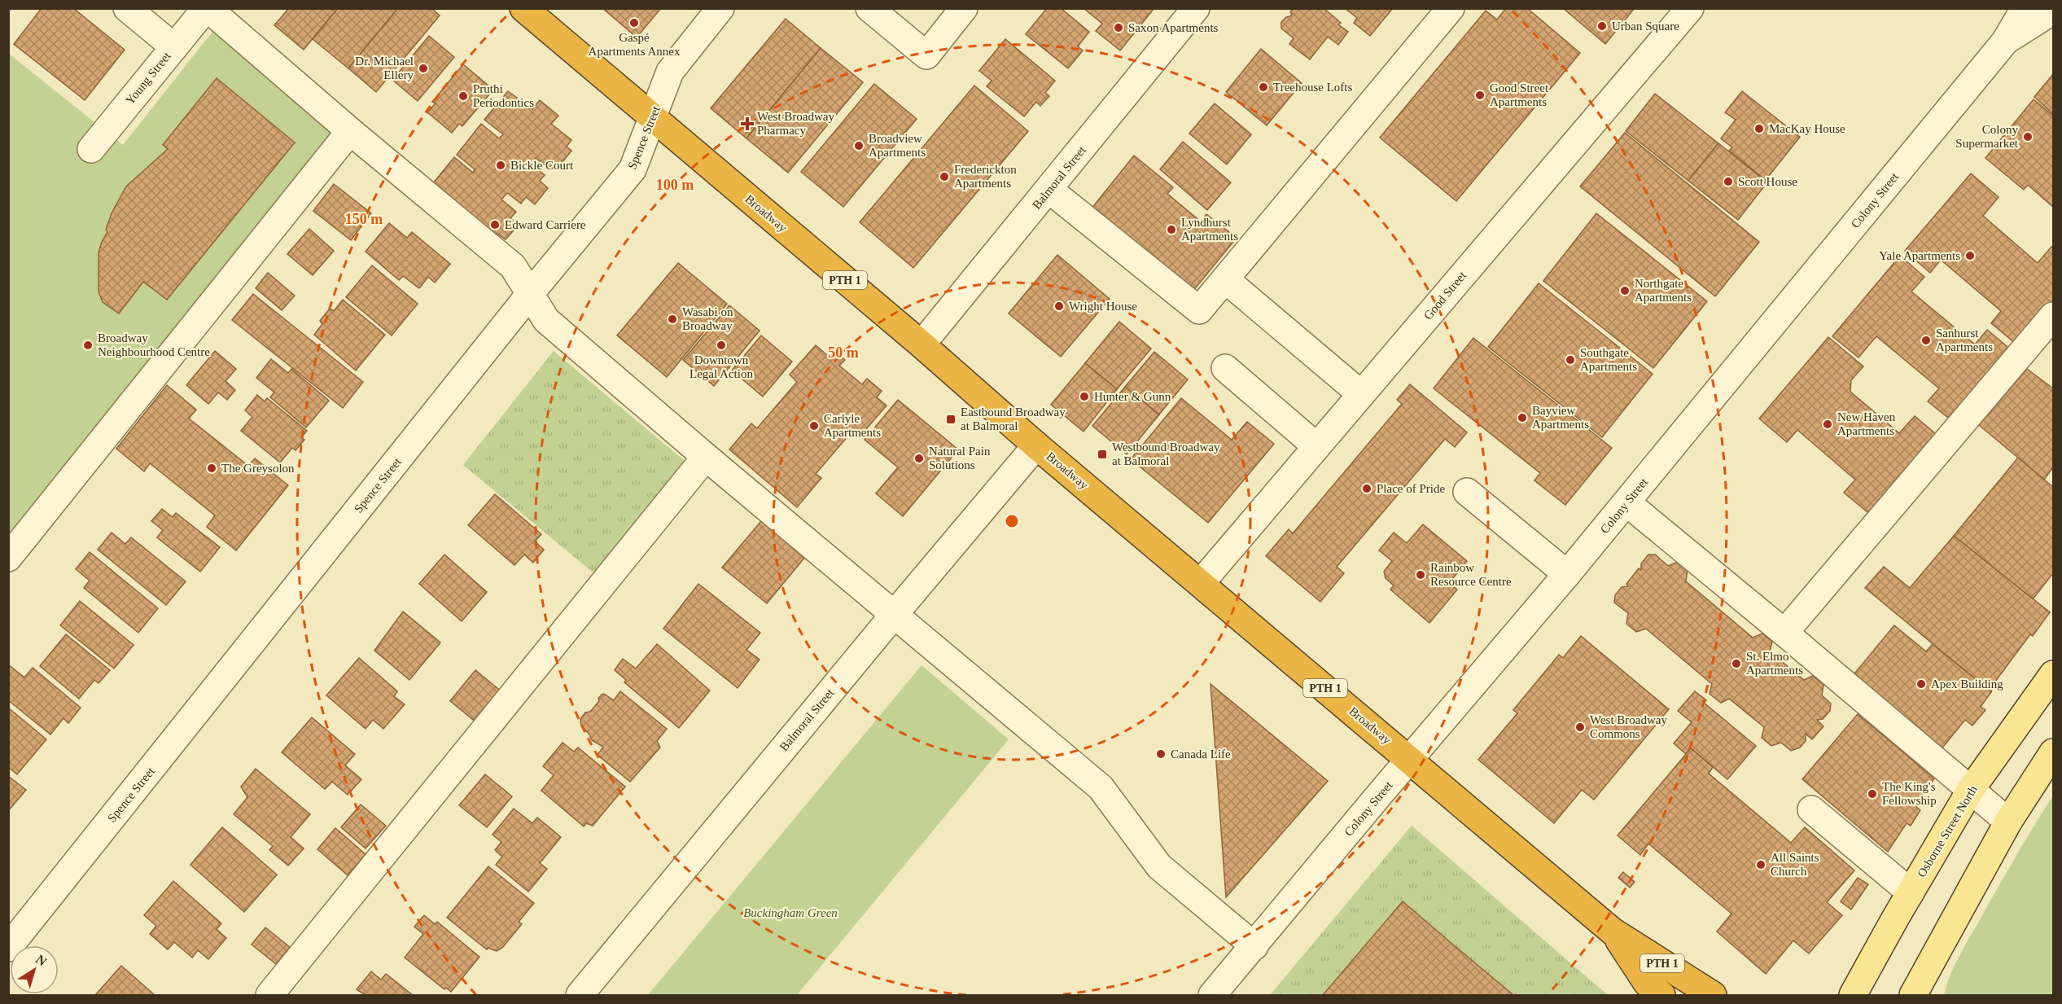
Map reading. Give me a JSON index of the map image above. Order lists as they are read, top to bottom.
{
  "streets": {
    "highway": ["Broadway", "PTH 1"],
    "main road": ["Osborne Street North"],
    "street": [
      "Young Street",
      "Spence Street",
      "Balmoral Street",
      "Colony Street",
      "Good Street"
    ]
  },
  "crossings": [
    ["Spence Street", "Broadway"],
    ["Balmoral Street", "Broadway"],
    ["Colony Street", "Broadway"],
    ["Broadway", "Good Street"]
  ],
  "parks": ["Buckingham Green"],
  "places": {
    "other": [
      "Gaspé Apartments Annex",
      "Urban Square",
      "Saxon Apartments",
      "Dr. Michael Ellery",
      "Treehouse Lofts",
      "Good Street Apartments",
      "Pruthi Periodontics",
      "MacKay House",
      "Colony Supermarket",
      "Broadview Apartments",
      "Bickle Court",
      "Frederickton Apartments",
      "Scott House",
      "Edward Carriere",
      "Lyndhurst Apartments",
      "Yale Apartments",
      "Northgate Apartments",
      "Wright House",
      "Wasabi on Broadway",
      "Sanhurst Apartments",
      "Broadway Neighbourhood Centre",
      "Downtown Legal Action",
      "Southgate Apartments",
      "Hunter & Gunn",
      "Bayview Apartments",
      "New Haven Apartments",
      "Carlyle Apartments",
      "Natural Pain Solutions",
      "The Greysolon",
      "Place of Pride",
      "Rainbow Resource Centre",
      "St. Elmo Apartments",
      "Apex Building",
      "West Broadway Commons",
      "Canada Life",
      "The King's Fellowship",
      "All Saints Church"
    ],
    "health": ["West Broadway Pharmacy"],
    "transit": ["Eastbound Broadway at Balmoral", "Westbound Broadway at Balmoral"]
  },
  "north": "top right",
  "rings": ["100 m", "150 m", "50 m"]
}
